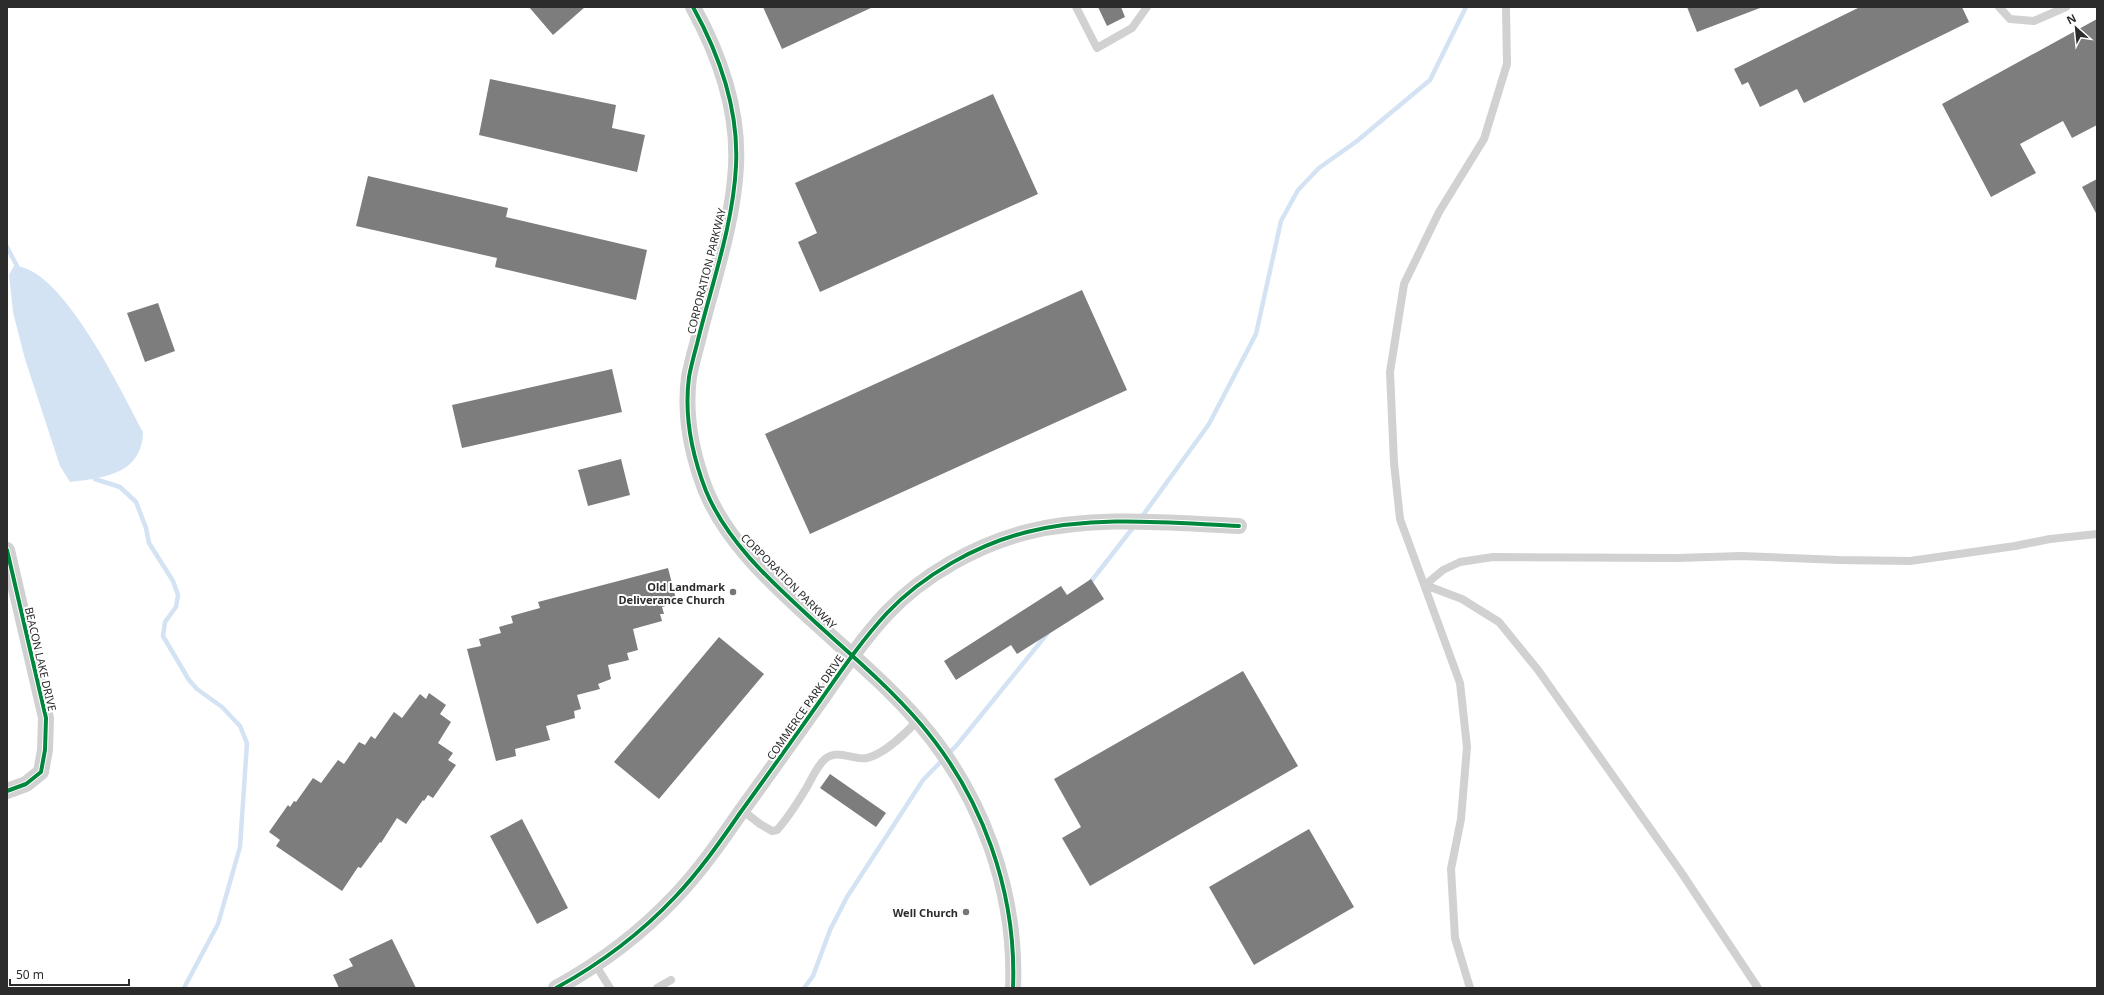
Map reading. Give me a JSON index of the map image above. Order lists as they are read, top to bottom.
{
  "streets": {
    "street": ["CORPORATION PARKWAY", "BEACON LAKE DRIVE", "COMMERCE PARK DRIVE"]
  },
  "crossings": [
    ["CORPORATION PARKWAY", "COMMERCE PARK DRIVE"]
  ],
  "places": ["Old Landmark Deliverance Church", "Well Church"],
  "scale_bar": "50 m",
  "north": "top left"
}
